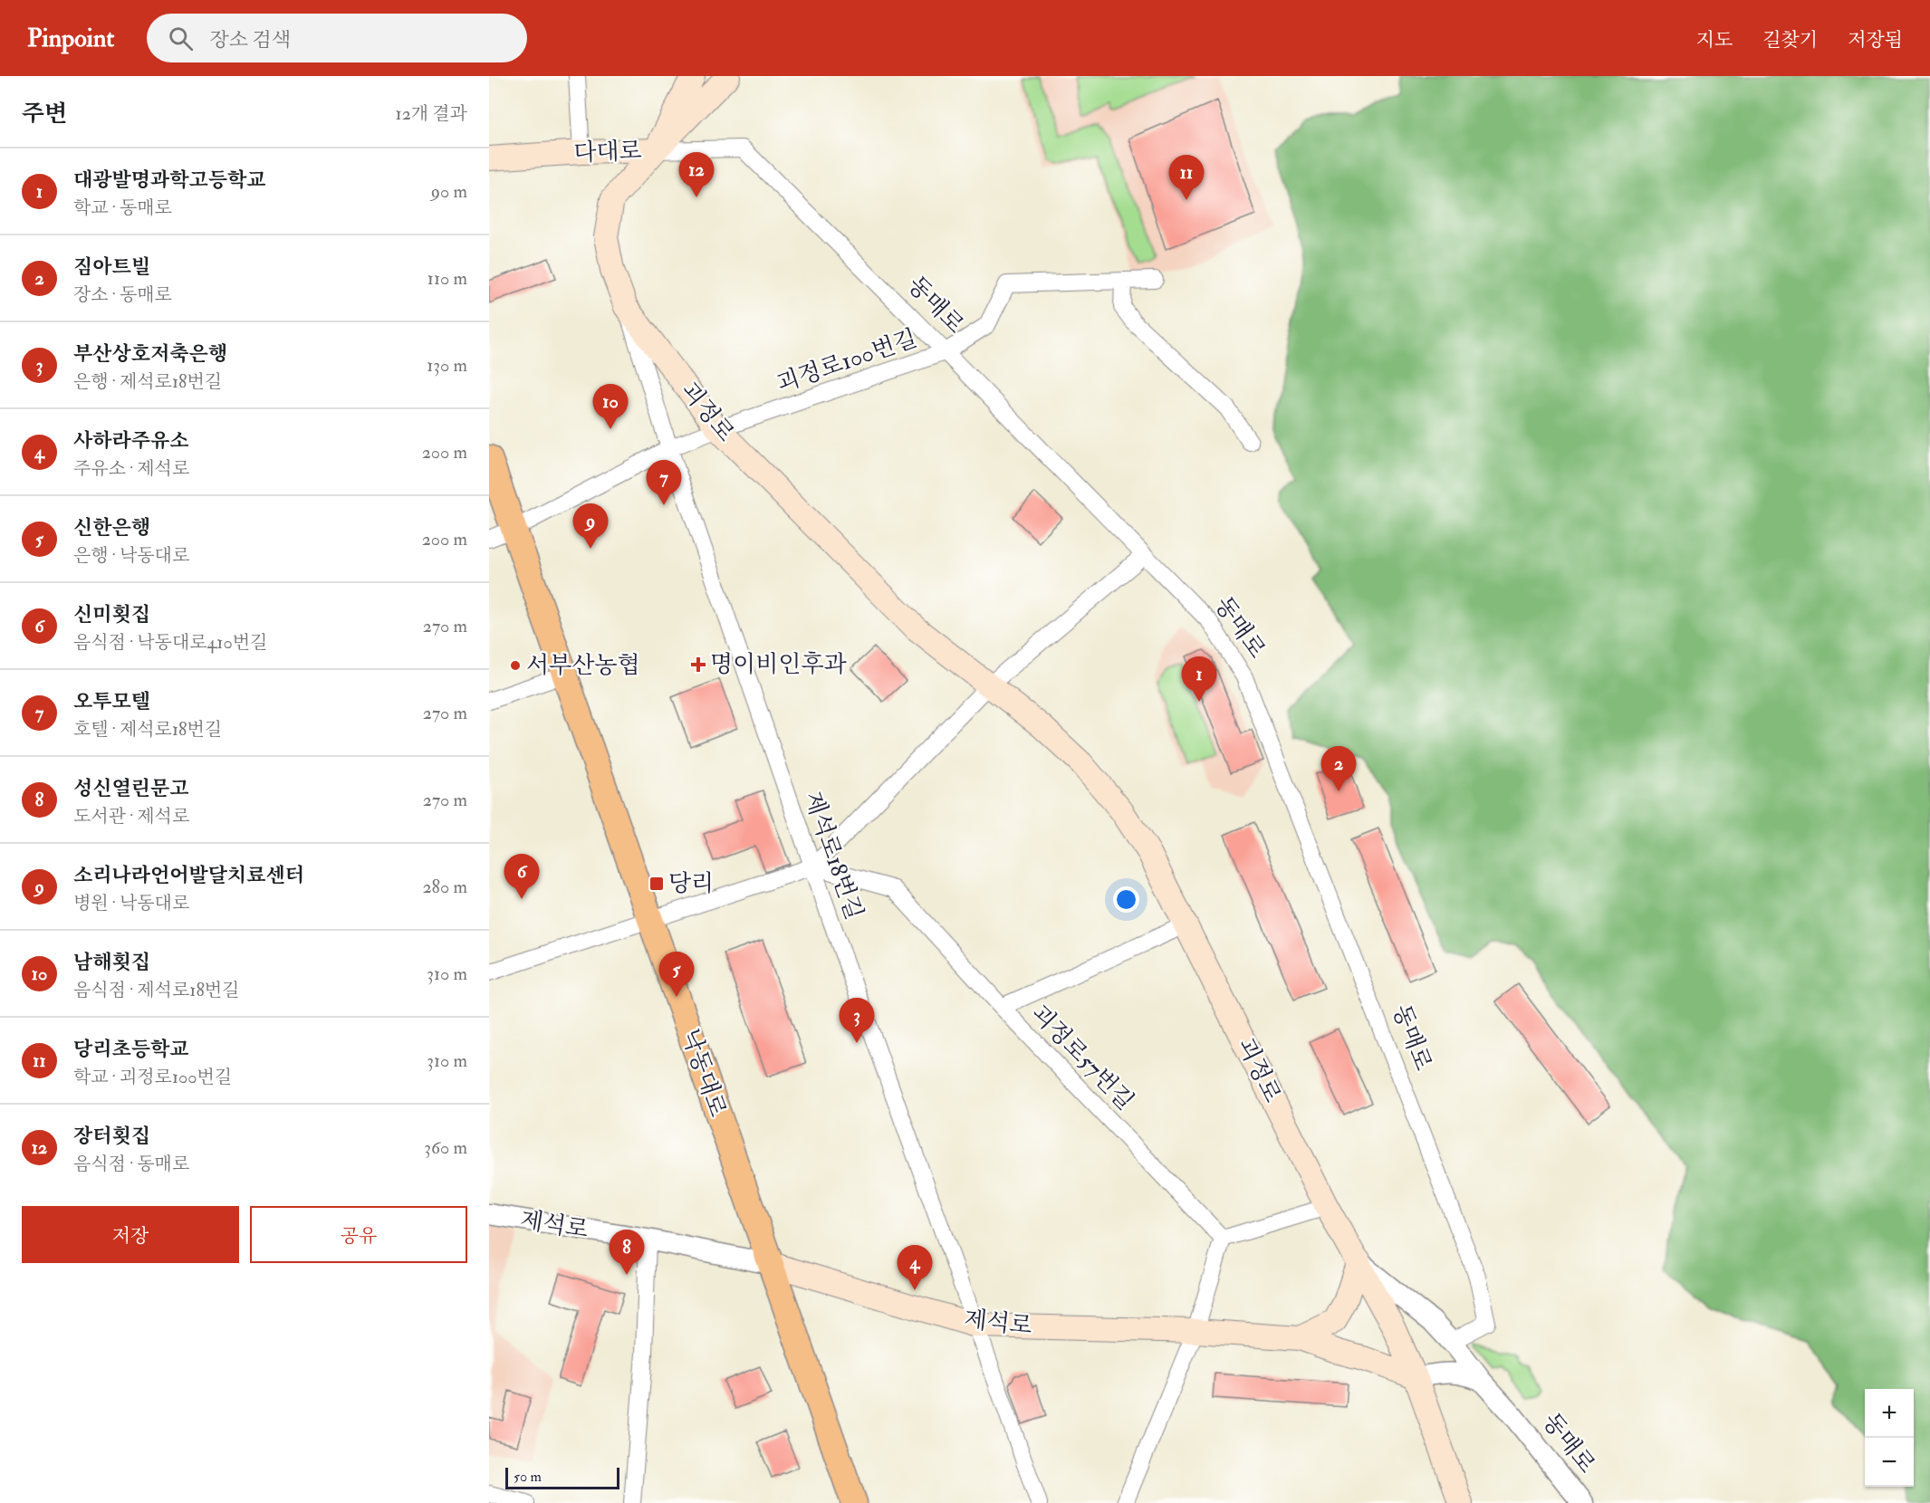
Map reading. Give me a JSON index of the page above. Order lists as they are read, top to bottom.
{
  "streets": {
    "main road": [
      "다대로",
      "괴정로",
      "낙동대로",
      "제석로"
    ],
    "street": [
      "동매로",
      "괴정로100번길",
      "제석로18번길",
      "괴정로57번길"
    ]
  },
  "crossings": [
    ["다대로", "동매로"],
    ["다대로", "괴정로"],
    ["동매로", "괴정로100번길"],
    ["동매로", "괴정로"],
    ["괴정로100번길", "괴정로"],
    ["괴정로", "제석로18번길"],
    ["괴정로", "제석로"],
    ["제석로18번길", "괴정로57번길"],
    ["제석로18번길", "제석로"],
    ["낙동대로", "제석로"]
  ],
  "places": {
    "health": ["명이비인후과"],
    "other": ["서부산농협"],
    "transit": ["당리"]
  },
  "scale_bar": "50 m",
  "page": {
    "header": "Pinpoint",
    "search": "장소 검색",
    "nav": ["지도", "길찾기", "저장됨"],
    "heading": ["주변", "12개 결과"],
    "list": [
      {
        "mark": "1",
        "name": "대광발명과학고등학교",
        "note": "학교 · 동매로",
        "value": "90 m"
      },
      {
        "mark": "2",
        "name": "짐아트빌",
        "note": "장소 · 동매로",
        "value": "110 m"
      },
      {
        "mark": "3",
        "name": "부산상호저축은행",
        "note": "은행 · 제석로18번길",
        "value": "130 m"
      },
      {
        "mark": "4",
        "name": "사하라주유소",
        "note": "주유소 · 제석로",
        "value": "200 m"
      },
      {
        "mark": "5",
        "name": "신한은행",
        "note": "은행 · 낙동대로",
        "value": "200 m"
      },
      {
        "mark": "6",
        "name": "신미횟집",
        "note": "음식점 · 낙동대로410번길",
        "value": "270 m"
      },
      {
        "mark": "7",
        "name": "오투모텔",
        "note": "호텔 · 제석로18번길",
        "value": "270 m"
      },
      {
        "mark": "8",
        "name": "성신열린문고",
        "note": "도서관 · 제석로",
        "value": "270 m"
      },
      {
        "mark": "9",
        "name": "소리나라언어발달치료센터",
        "note": "병원 · 낙동대로",
        "value": "280 m"
      },
      {
        "mark": "10",
        "name": "남해횟집",
        "note": "음식점 · 제석로18번길",
        "value": "310 m"
      },
      {
        "mark": "11",
        "name": "당리초등학교",
        "note": "학교 · 괴정로100번길",
        "value": "310 m"
      },
      {
        "mark": "12",
        "name": "장터횟집",
        "note": "음식점 · 동매로",
        "value": "360 m"
      }
    ],
    "pins": [
      "12",
      "11",
      "10",
      "7",
      "9",
      "1",
      "2",
      "6",
      "5",
      "3",
      "8",
      "4"
    ],
    "buttons": ["저장", "공유"],
    "map_buttons": ["+", "−"],
    "scale": "50 m"
  }
}
